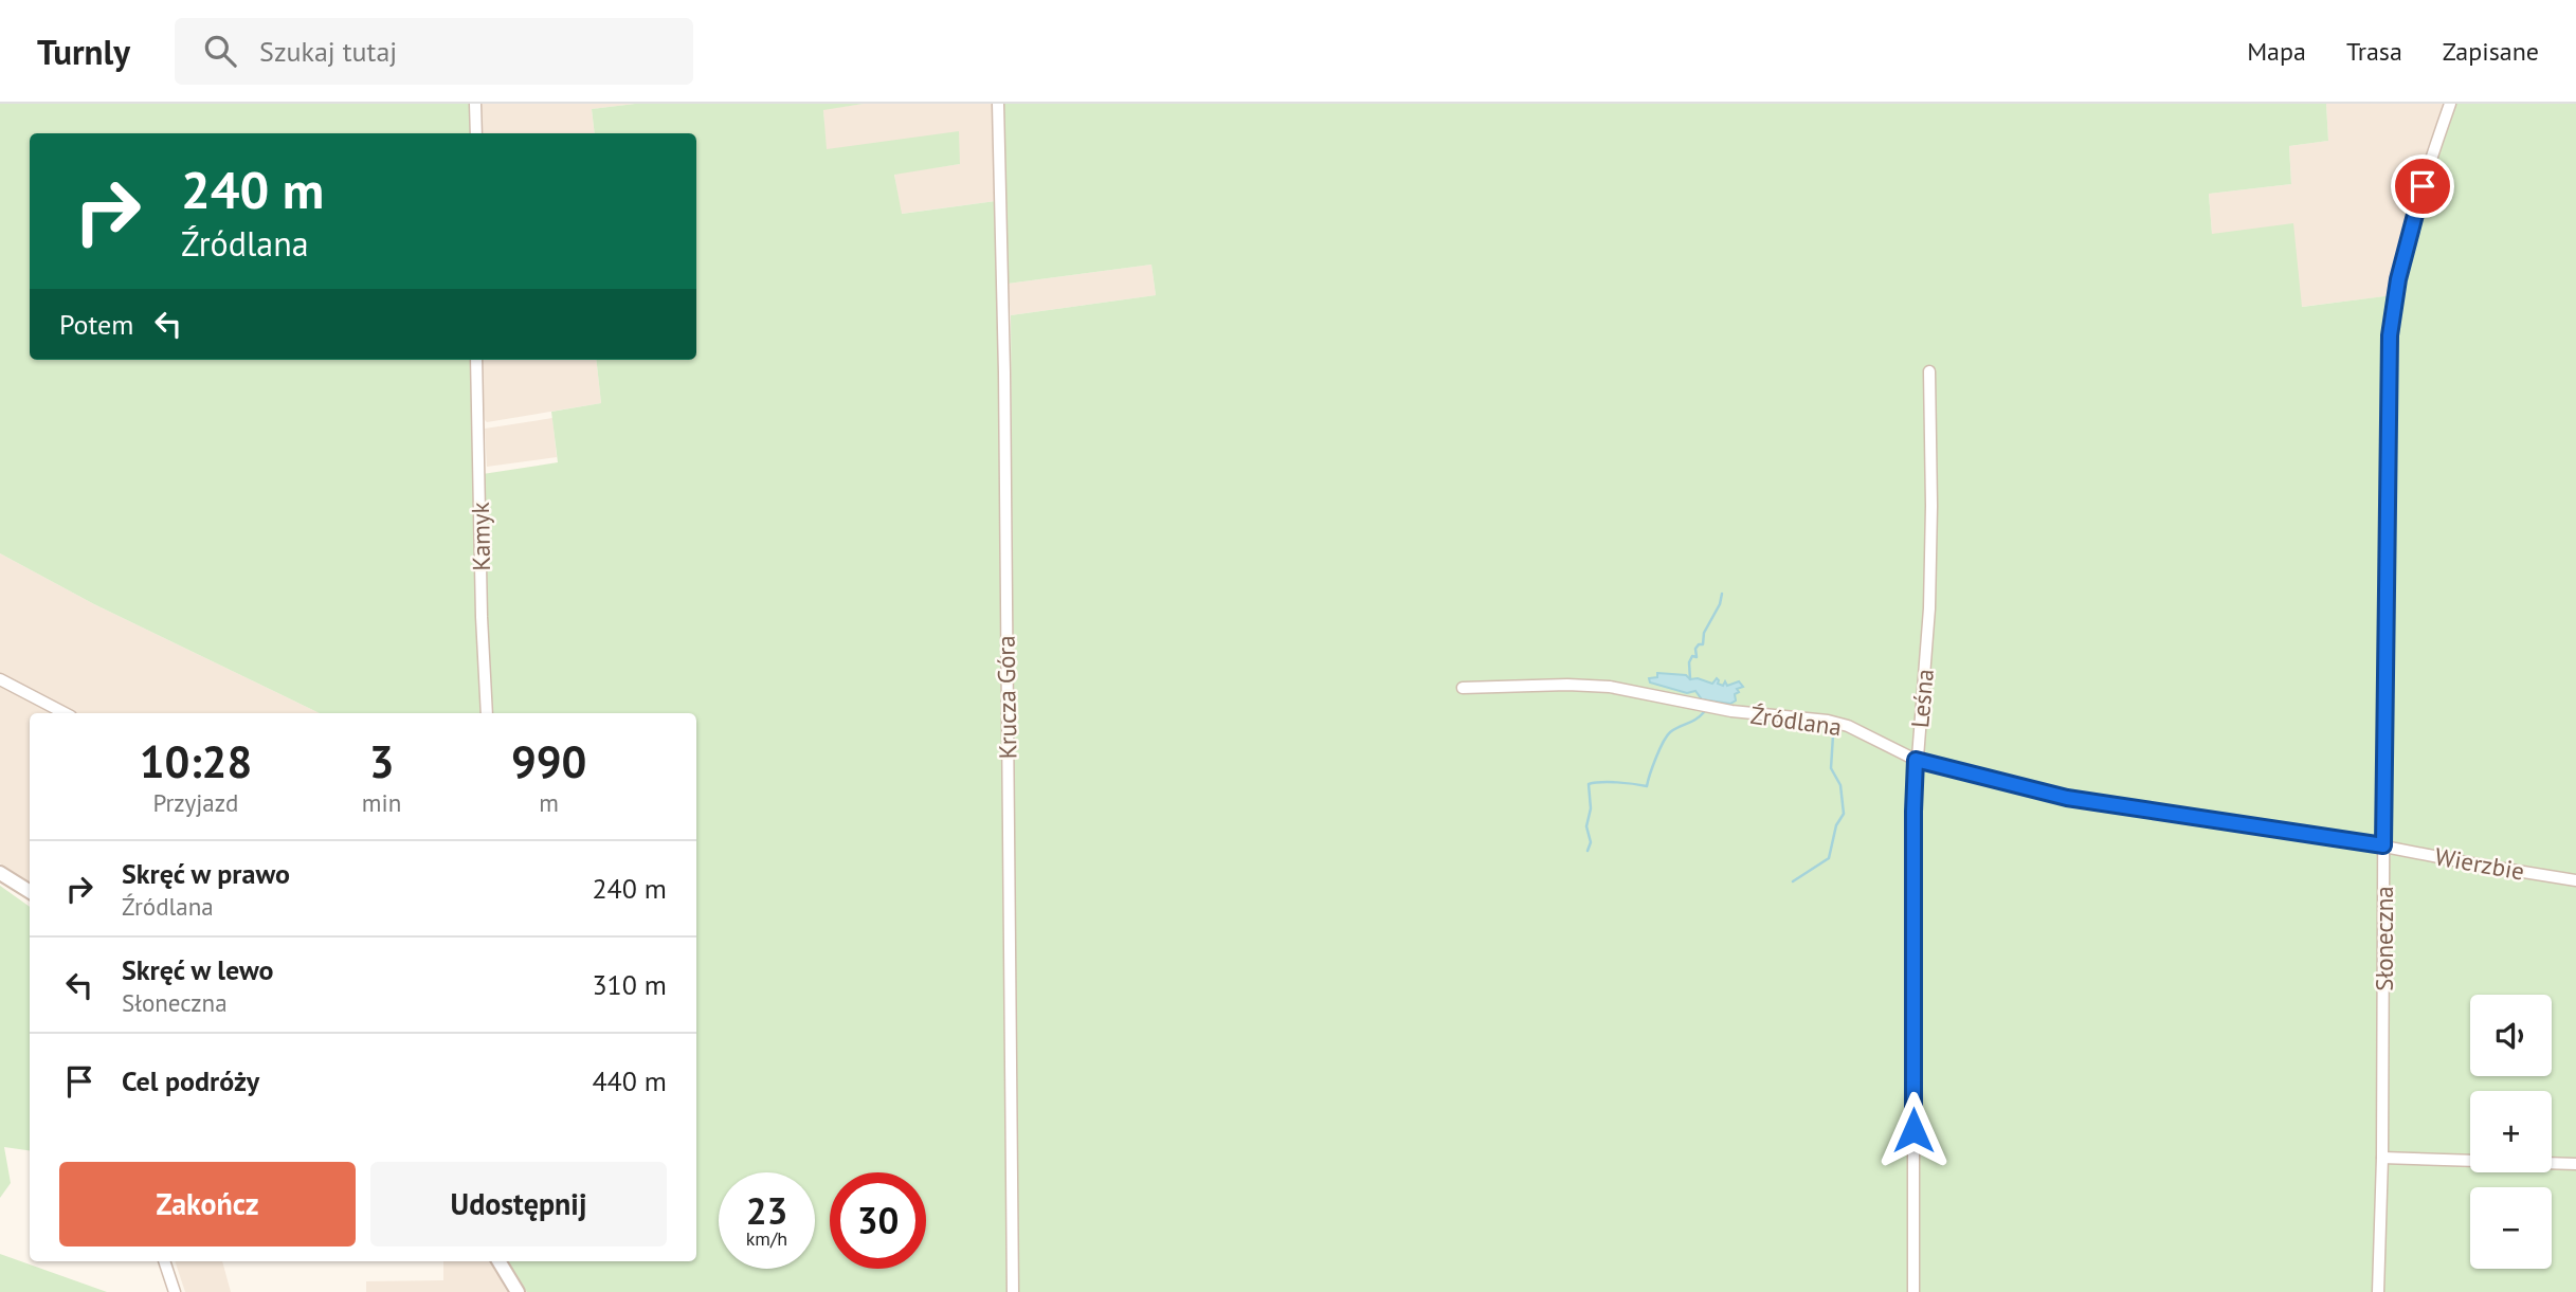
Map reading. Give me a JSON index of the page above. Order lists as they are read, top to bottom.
{
  "streets": {
    "street": [
      "Kamyk",
      "Krucza Góra",
      "Leśna",
      "Źródlana",
      "Wierzbie",
      "Słoneczna"
    ]
  },
  "crossings": [
    ["Leśna", "Źródlana"],
    ["Źródlana", "Wierzbie"],
    ["Źródlana", "Słoneczna"],
    ["Wierzbie", "Słoneczna"]
  ],
  "page": {
    "header": "Turnly",
    "search": "Szukaj tutaj",
    "nav": ["Mapa", "Trasa", "Zapisane"],
    "turn": ["240 m", "Źródlana"],
    "then": "Potem",
    "eta": [
      "10:28",
      "Przyjazd",
      "3",
      "min",
      "990",
      "m"
    ],
    "list": [
      {
        "name": "Skręć w prawo",
        "note": "Źródlana",
        "value": "240 m"
      },
      {
        "name": "Skręć w lewo",
        "note": "Słoneczna",
        "value": "310 m"
      },
      {
        "name": "Cel podróży",
        "value": "440 m"
      }
    ],
    "map_buttons": ["+", "−"],
    "buttons": ["Zakończ", "Udostępnij"],
    "speed": "23 km/h",
    "limit": "30"
  }
}
